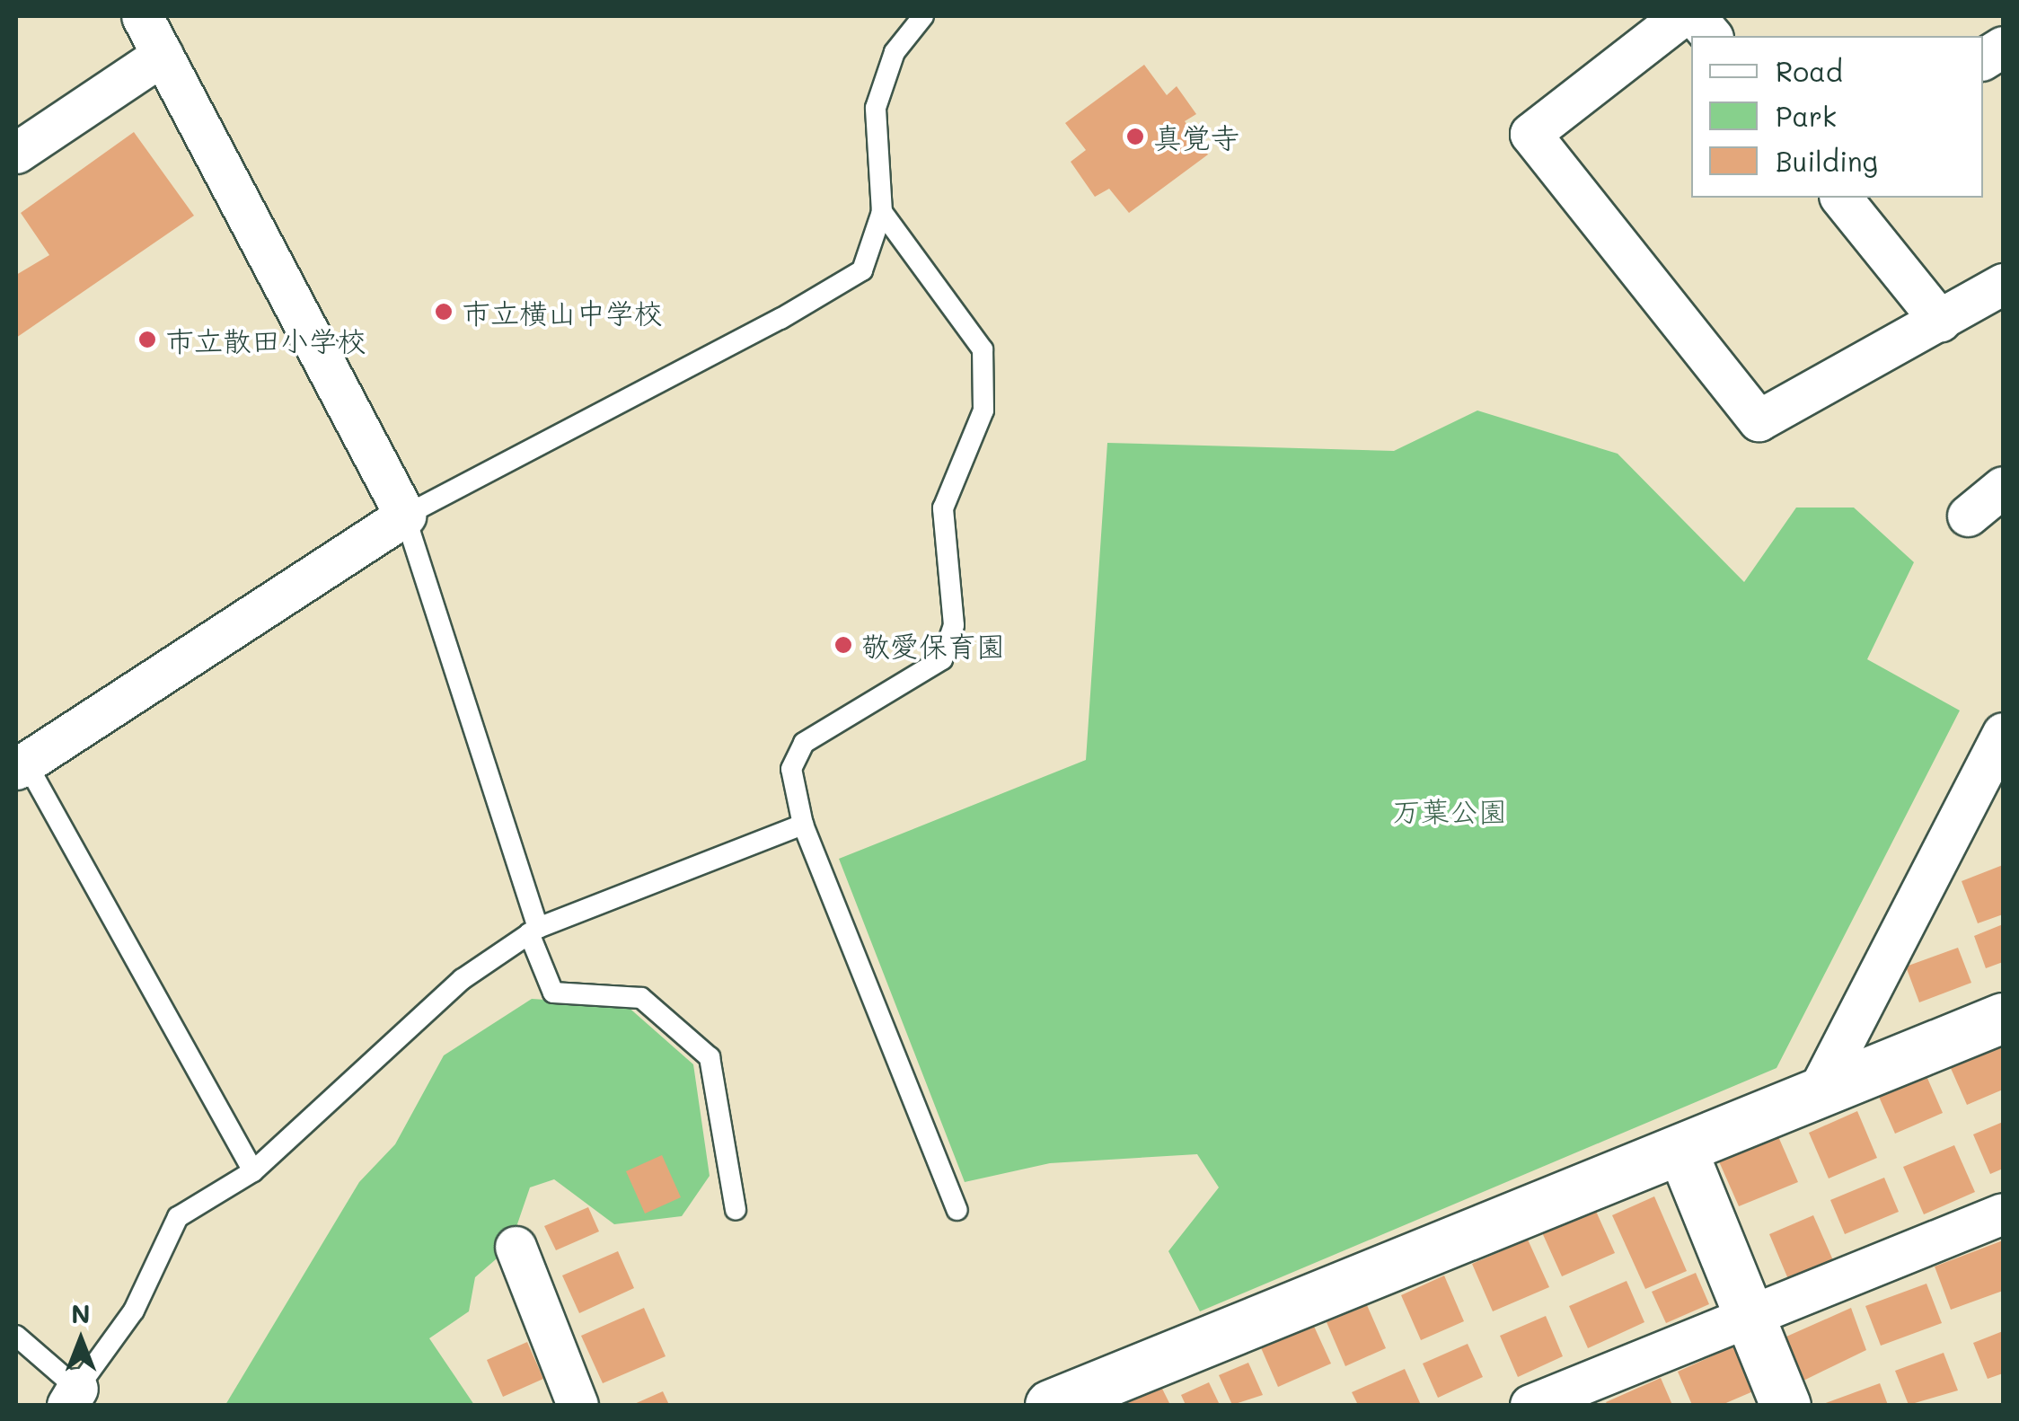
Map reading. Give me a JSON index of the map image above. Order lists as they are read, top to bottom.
{
  "parks": ["万葉公園"],
  "places": [
    "真覚寺",
    "市立横山中学校",
    "市立散田小学校",
    "敬愛保育園"
  ],
  "legend": ["Road", "Park", "Building"],
  "north": "top"
}
